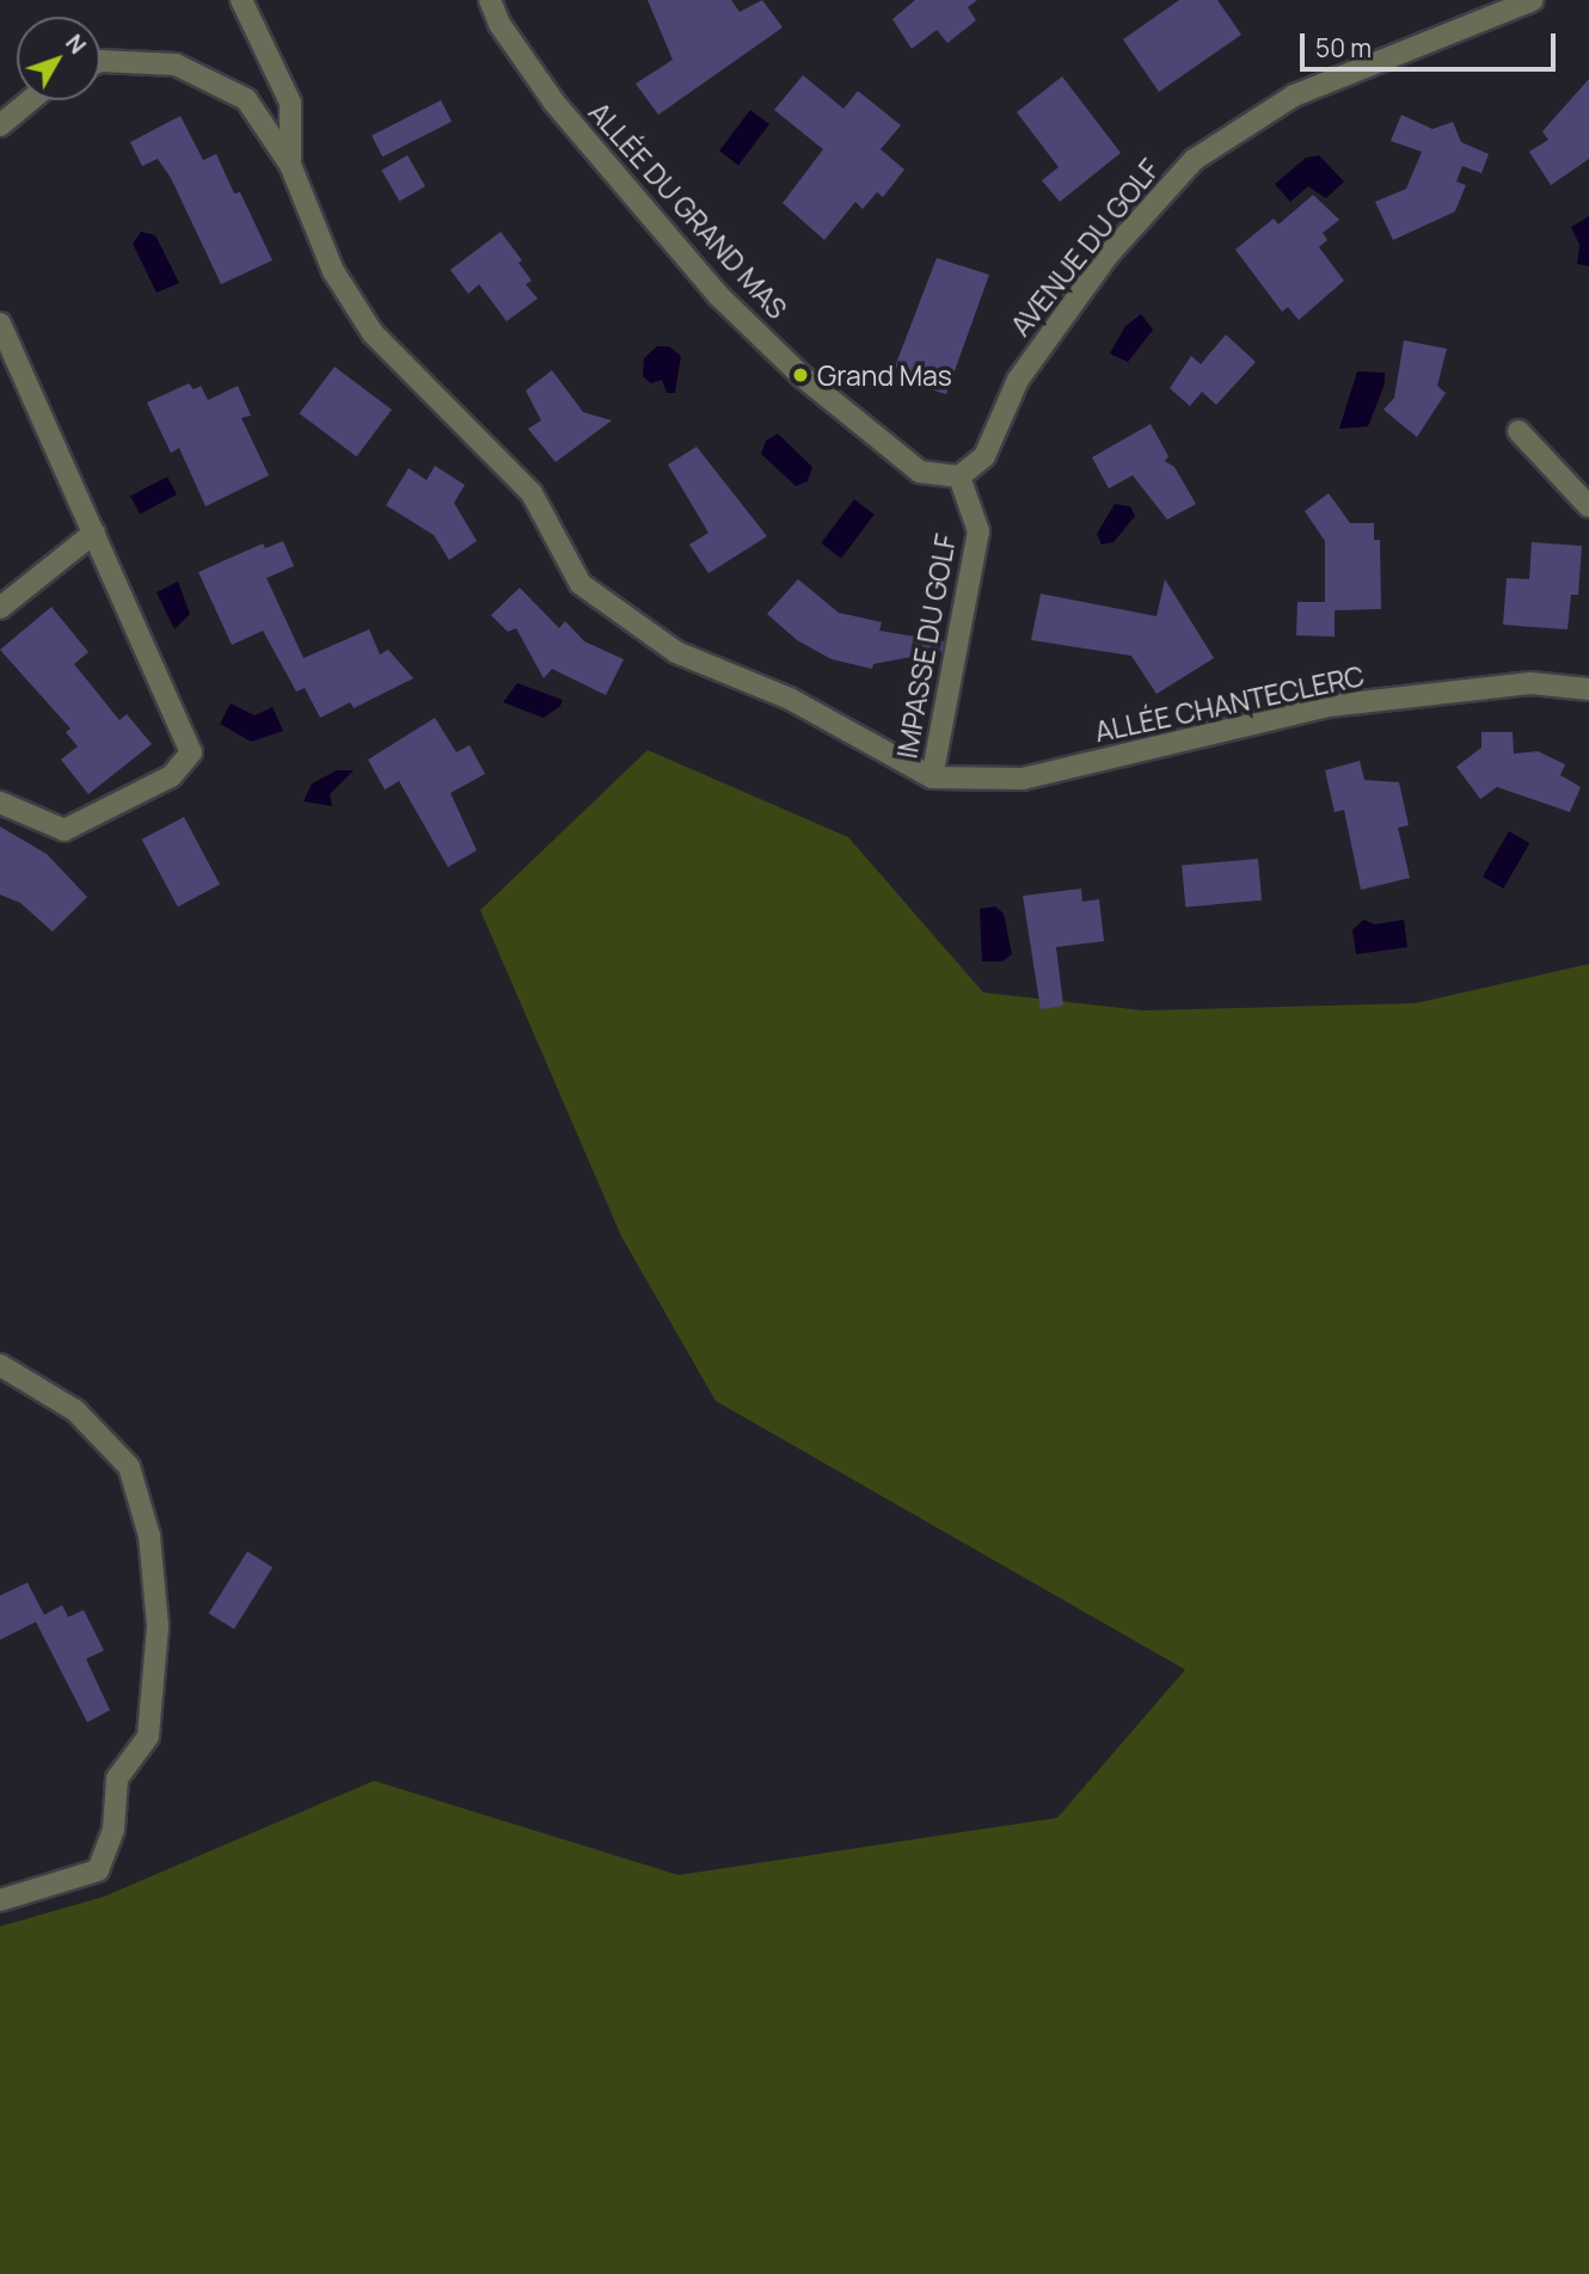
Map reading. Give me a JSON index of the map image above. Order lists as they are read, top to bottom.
{
  "streets": {
    "street": [
      "ALLÉE DU GRAND MAS",
      "AVENUE DU GOLF",
      "IMPASSE DU GOLF",
      "ALLÉE CHANTECLERC"
    ]
  },
  "crossings": [
    ["ALLÉE DU GRAND MAS", "AVENUE DU GOLF"],
    ["ALLÉE DU GRAND MAS", "IMPASSE DU GOLF"],
    ["AVENUE DU GOLF", "IMPASSE DU GOLF"],
    ["IMPASSE DU GOLF", "ALLÉE CHANTECLERC"]
  ],
  "places": ["Grand Mas"],
  "scale_bar": "50 m",
  "north": "top right"
}
